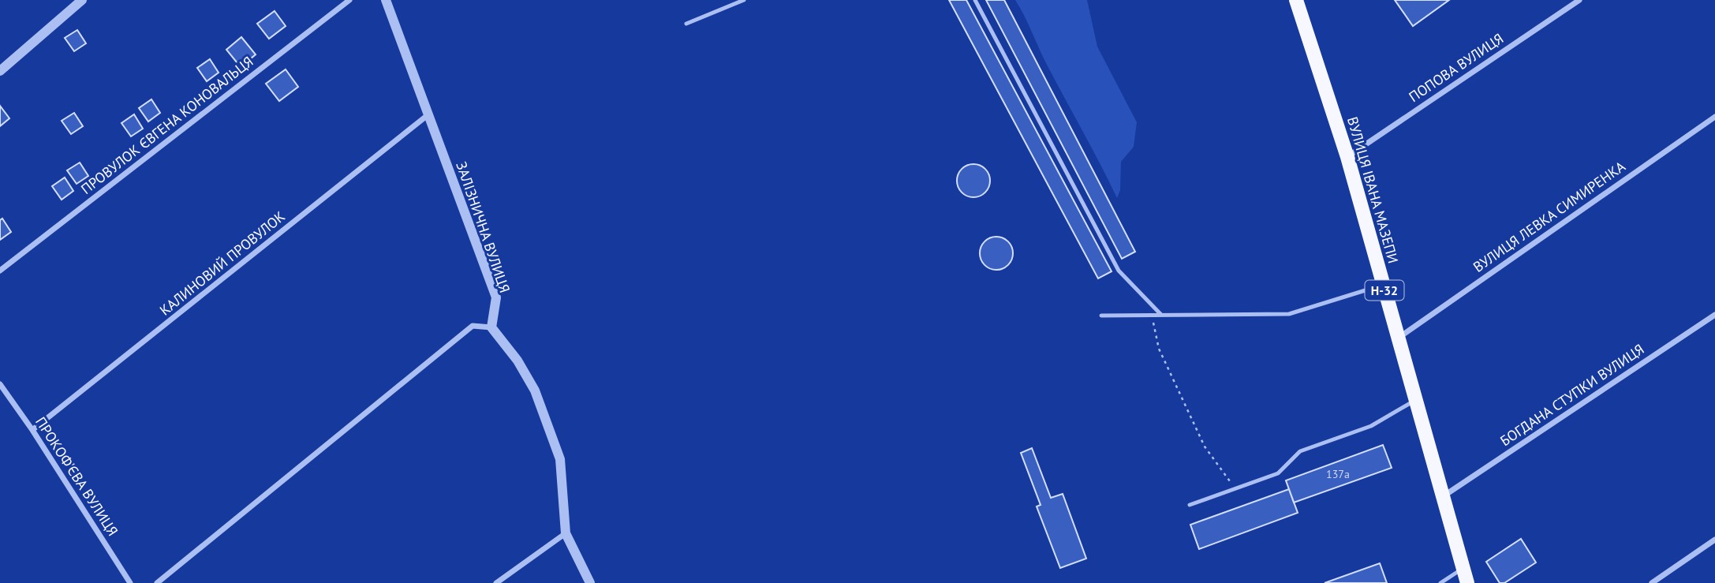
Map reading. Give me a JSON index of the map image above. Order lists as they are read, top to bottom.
{
  "streets": {
    "main road": ["ВУЛИЦЯ ІВАНА МАЗЕПИ", "Н-32"],
    "street": [
      "ПОПОВА ВУЛИЦЯ",
      "ПРОВУЛОК ЄВГЕНА КОНОВАЛЬЦЯ",
      "ВУЛИЦЯ ЛЕВКА СИМИРЕНКА",
      "ЗАЛІЗНИЧНА ВУЛИЦЯ",
      "КАЛИНОВИЙ ПРОВУЛОК",
      "БОГДАНА СТУПКИ ВУЛИЦЯ",
      "ПРОКОФ'ЄВА ВУЛИЦЯ"
    ]
  },
  "crossings": [
    ["ПОПОВА ВУЛИЦЯ", "ВУЛИЦЯ ІВАНА МАЗЕПИ"],
    ["ВУЛИЦЯ ІВАНА МАЗЕПИ", "ВУЛИЦЯ ЛЕВКА СИМИРЕНКА"],
    ["ВУЛИЦЯ ІВАНА МАЗЕПИ", "БОГДАНА СТУПКИ ВУЛИЦЯ"],
    ["ЗАЛІЗНИЧНА ВУЛИЦЯ", "КАЛИНОВИЙ ПРОВУЛОК"],
    ["КАЛИНОВИЙ ПРОВУЛОК", "ПРОКОФ'ЄВА ВУЛИЦЯ"]
  ],
  "house_numbers": ["137а"]
}
